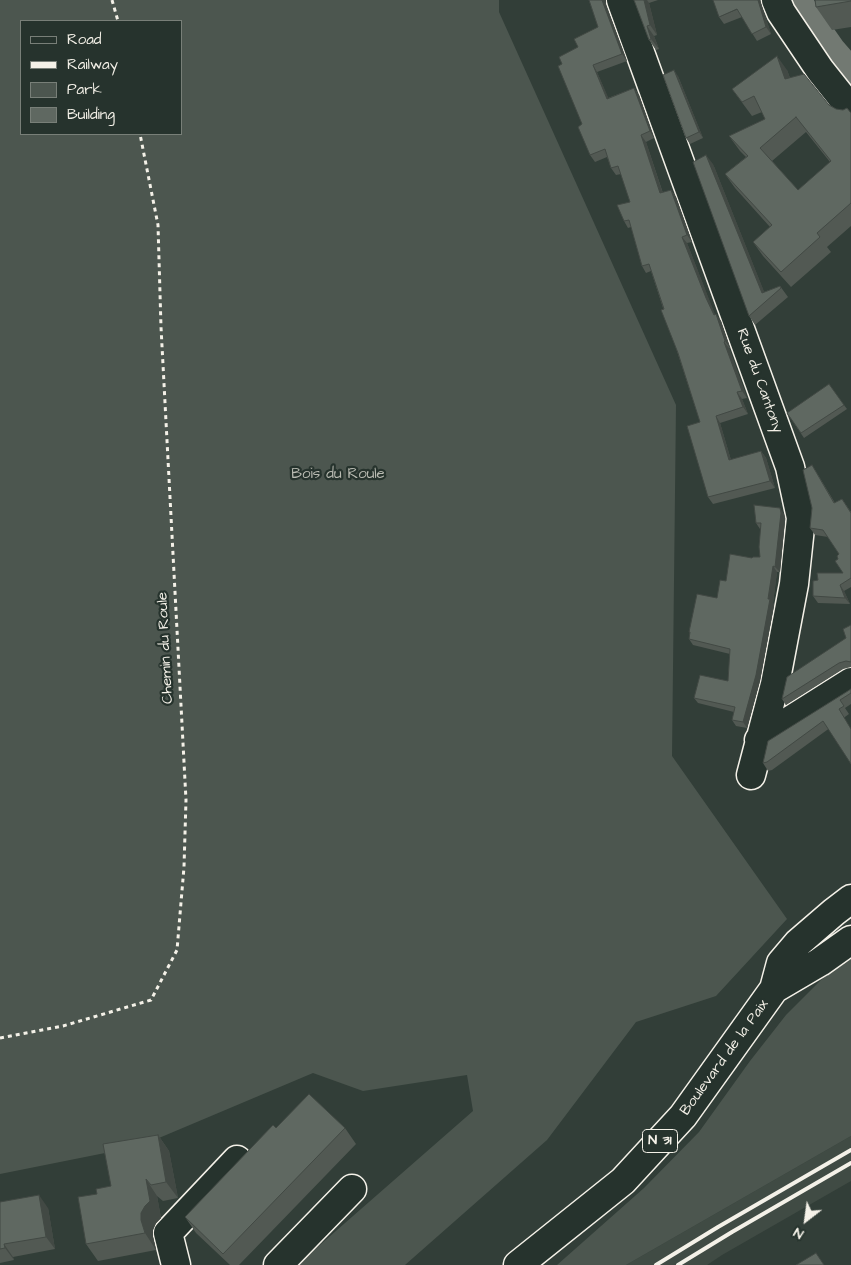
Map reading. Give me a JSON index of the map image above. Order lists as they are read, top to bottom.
{
  "streets": {
    "street": ["Rue du Cantony", "Boulevard de la Paix", "N 31"],
    "path": ["Chemin du Roule"]
  },
  "parks": ["Bois du Roule"],
  "legend": [
    "Road",
    "Railway",
    "Park",
    "Building"
  ],
  "north": "bottom left"
}
